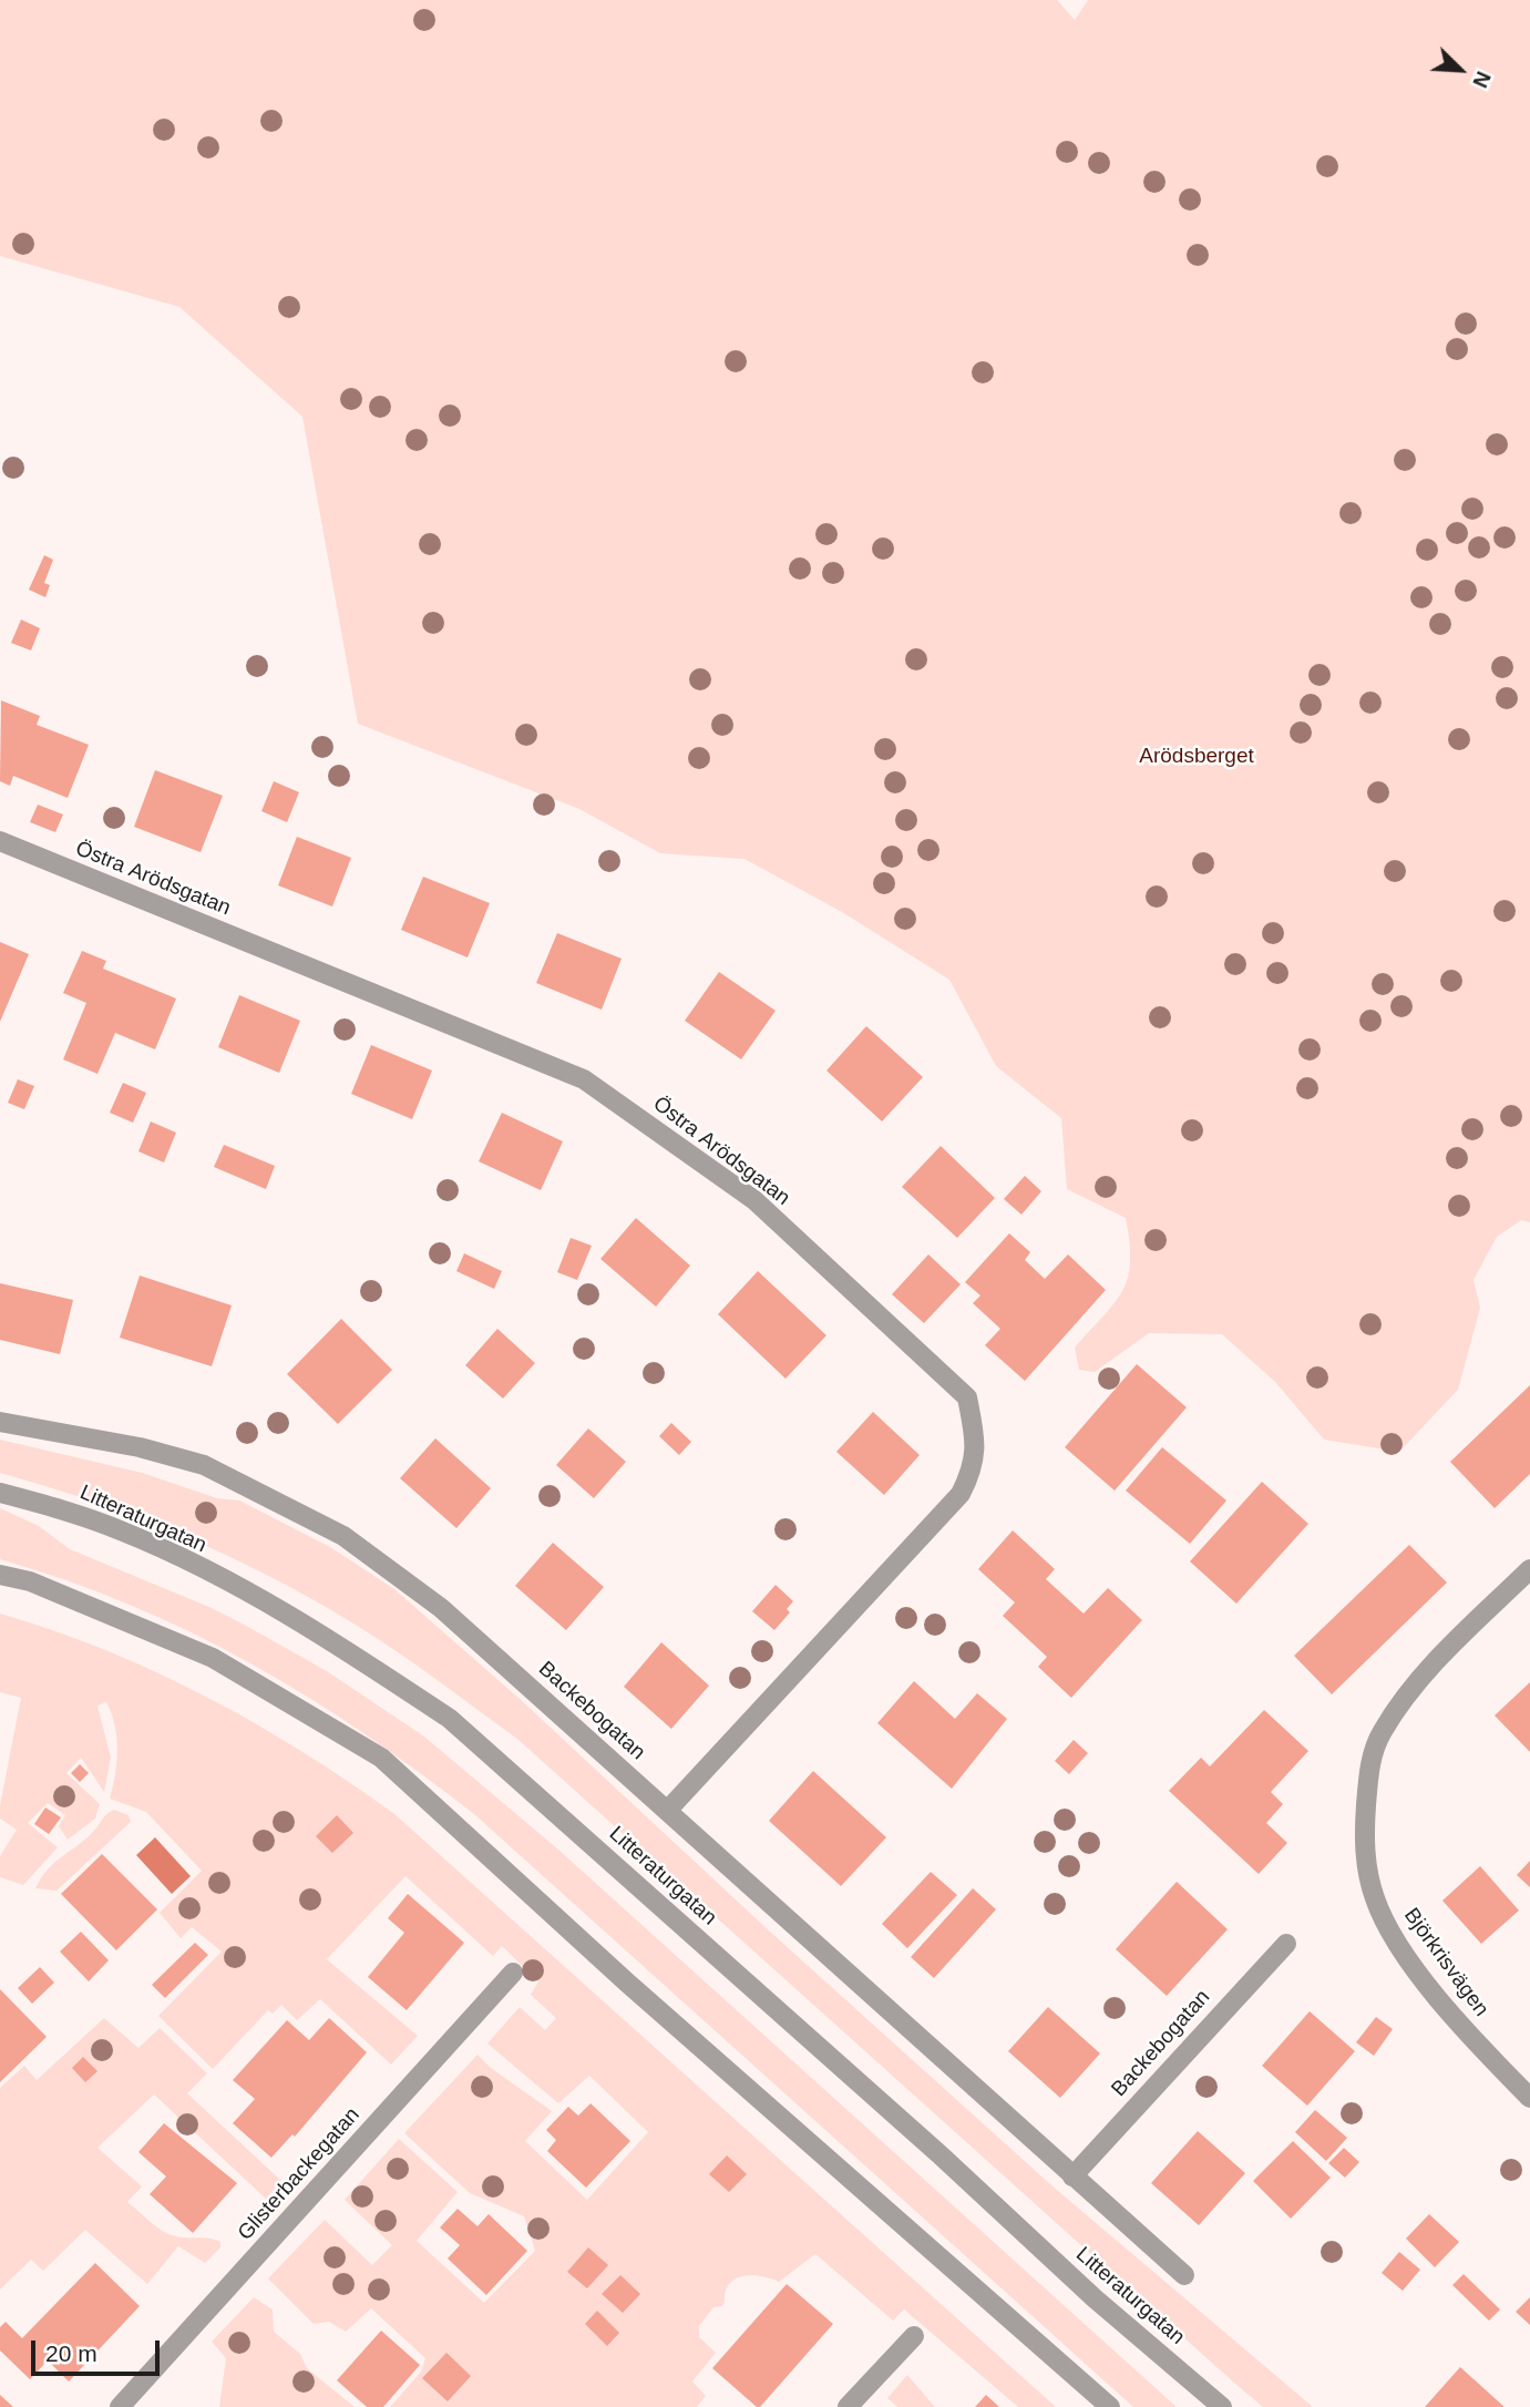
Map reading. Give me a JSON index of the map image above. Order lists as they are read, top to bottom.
{
  "streets": {
    "street": [
      "Östra Arödsgatan",
      "Litteraturgatan",
      "Backebogatan",
      "Björkrisvägen",
      "Glisterbackegatan"
    ]
  },
  "crossings": [
    ["Östra Arödsgatan", "Backebogatan"]
  ],
  "parks": ["Arödsberget"],
  "scale_bar": "20 m",
  "north": "bottom right"
}
